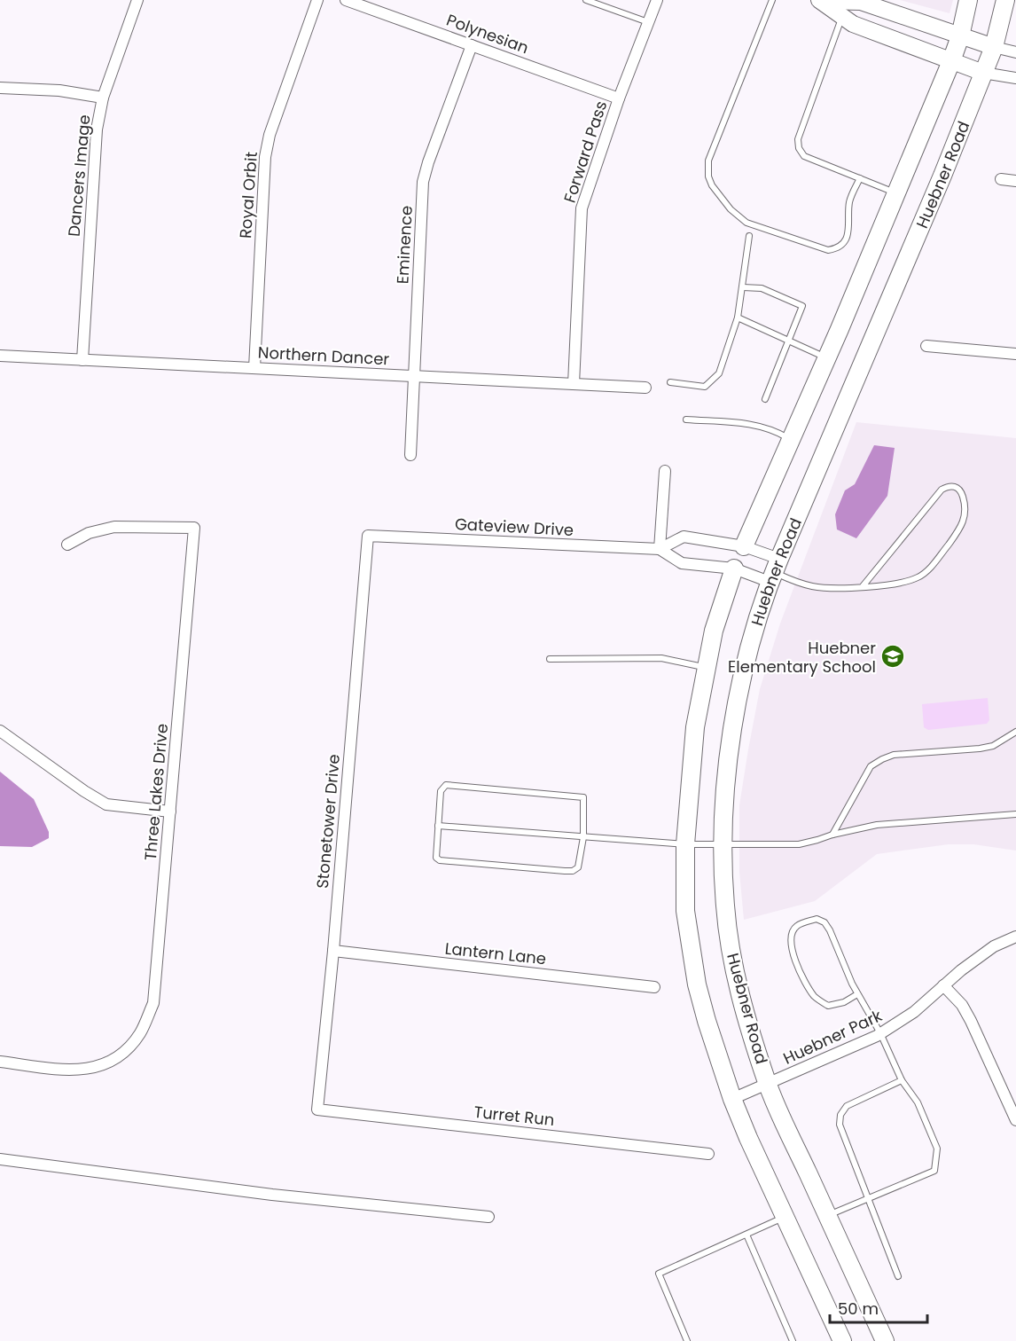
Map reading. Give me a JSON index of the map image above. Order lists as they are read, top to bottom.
{
  "streets": {
    "main road": ["Huebner Road"],
    "street": [
      "Polynesian",
      "Forward Pass",
      "Dancers Image",
      "Royal Orbit",
      "Eminence",
      "Northern Dancer",
      "Gateview Drive",
      "Three Lakes Drive",
      "Stonetower Drive",
      "Lantern Lane",
      "Huebner Park",
      "Turret Run"
    ]
  },
  "crossings": [
    ["Polynesian", "Forward Pass"],
    ["Polynesian", "Eminence"],
    ["Forward Pass", "Northern Dancer"],
    ["Huebner Road", "Gateview Drive"],
    ["Huebner Road", "Huebner Park"],
    ["Dancers Image", "Northern Dancer"],
    ["Royal Orbit", "Northern Dancer"],
    ["Eminence", "Northern Dancer"],
    ["Gateview Drive", "Stonetower Drive"],
    ["Stonetower Drive", "Lantern Lane"],
    ["Stonetower Drive", "Turret Run"]
  ],
  "places": {
    "school or university": ["Huebner Elementary School"]
  },
  "scale_bar": "50 m"
}
